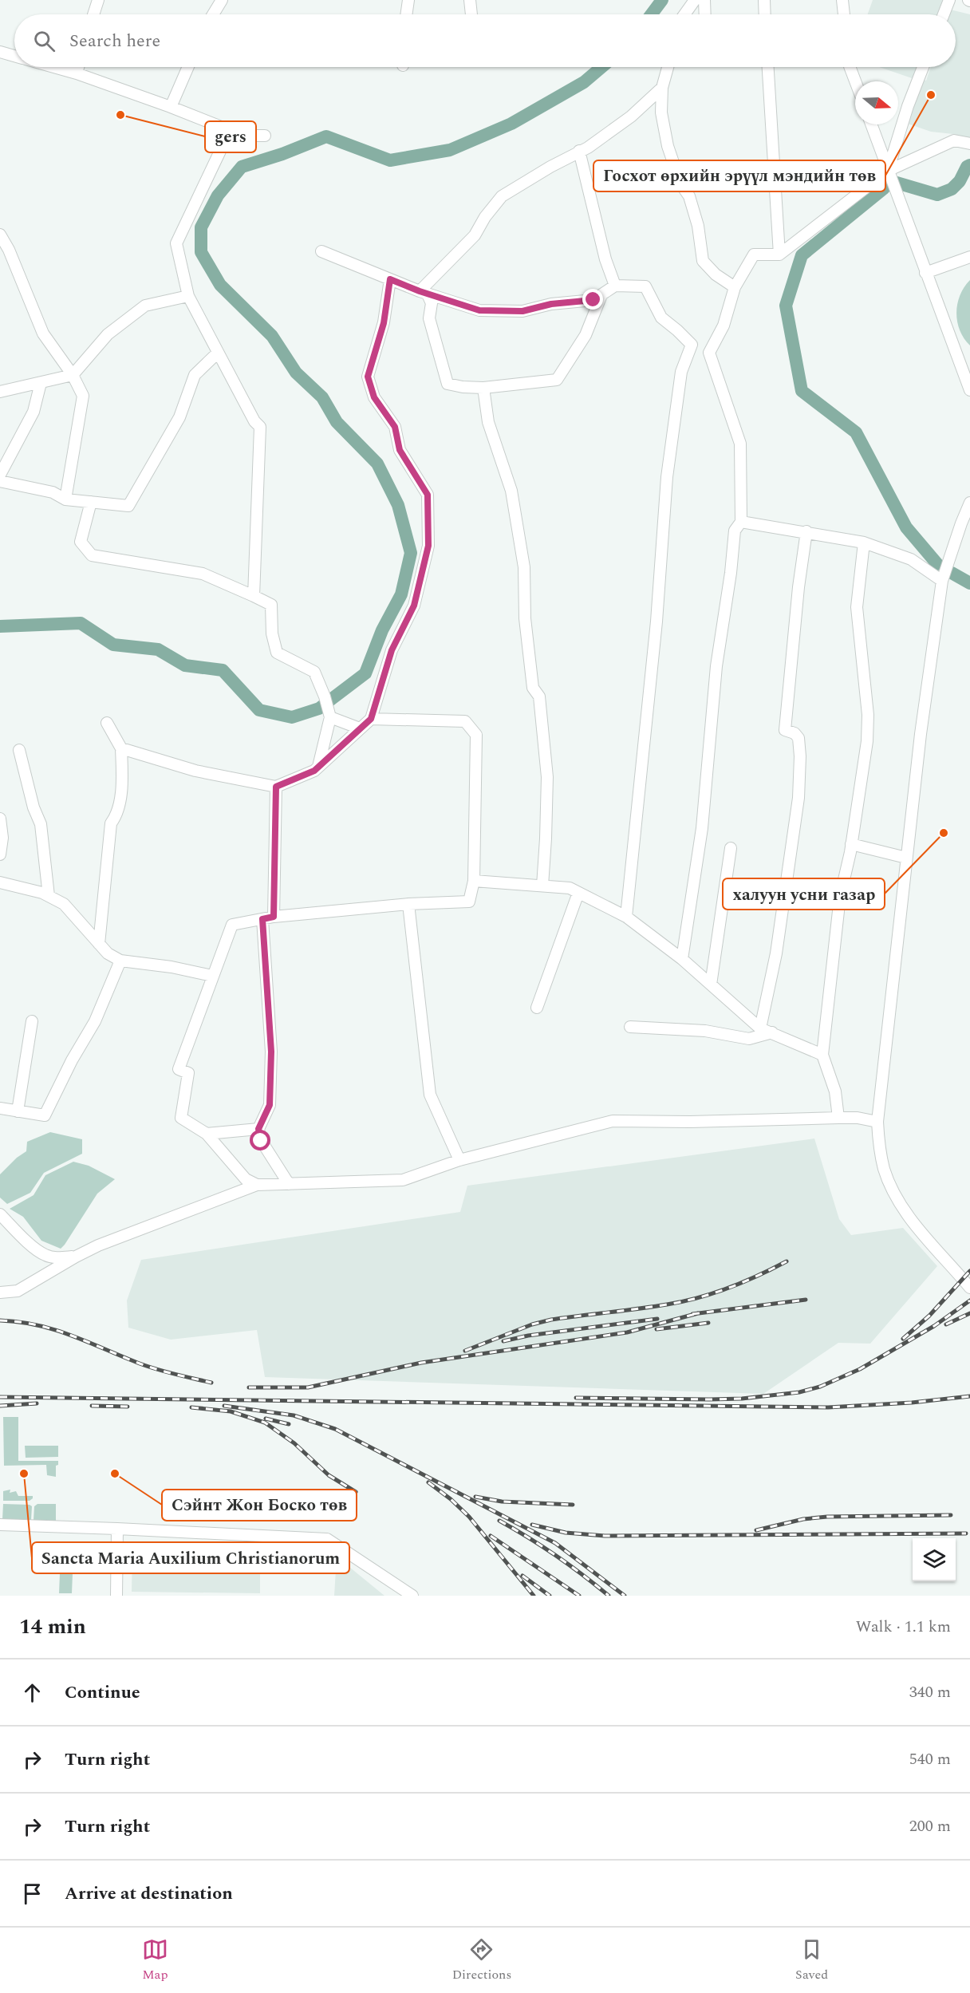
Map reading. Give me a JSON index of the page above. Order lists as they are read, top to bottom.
{
  "places": [
    "Госхот өрхийн эрүүл мэндийн төв",
    "gers",
    "халуун усни газар",
    "Sancta Maria Auxilium Christianorum",
    "Сэйнт Жон Боско төв"
  ],
  "north": "right",
  "page": {
    "search": "Search here",
    "heading": ["14 min", "Walk · 1.1 km"],
    "list": [
      ["Continue", "340 m"],
      ["Turn right", "540 m"],
      ["Turn right", "200 m"],
      "Arrive at destination"
    ],
    "nav": ["Map", "Directions", "Saved"]
  }
}
